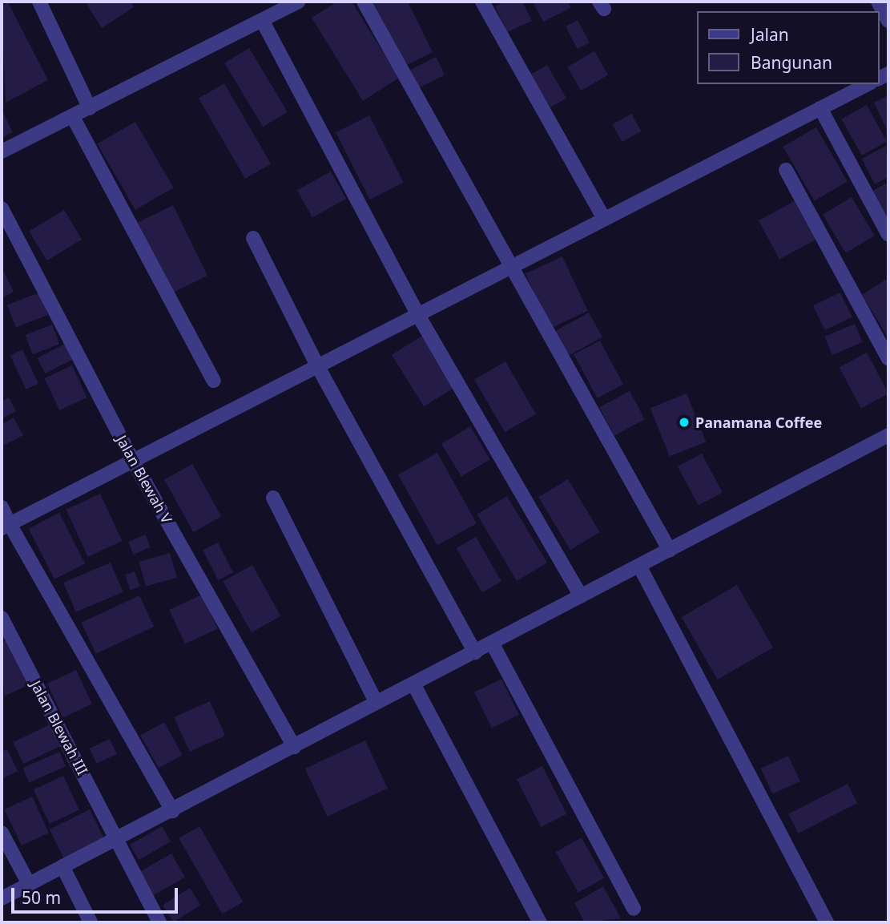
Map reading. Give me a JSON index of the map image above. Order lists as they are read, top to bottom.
{
  "streets": {
    "street": ["Jalan Blewah V", "Jalan Blewah III"]
  },
  "places": ["Panamana Coffee"],
  "legend": ["Jalan", "Bangunan"],
  "scale_bar": "50 m"
}
